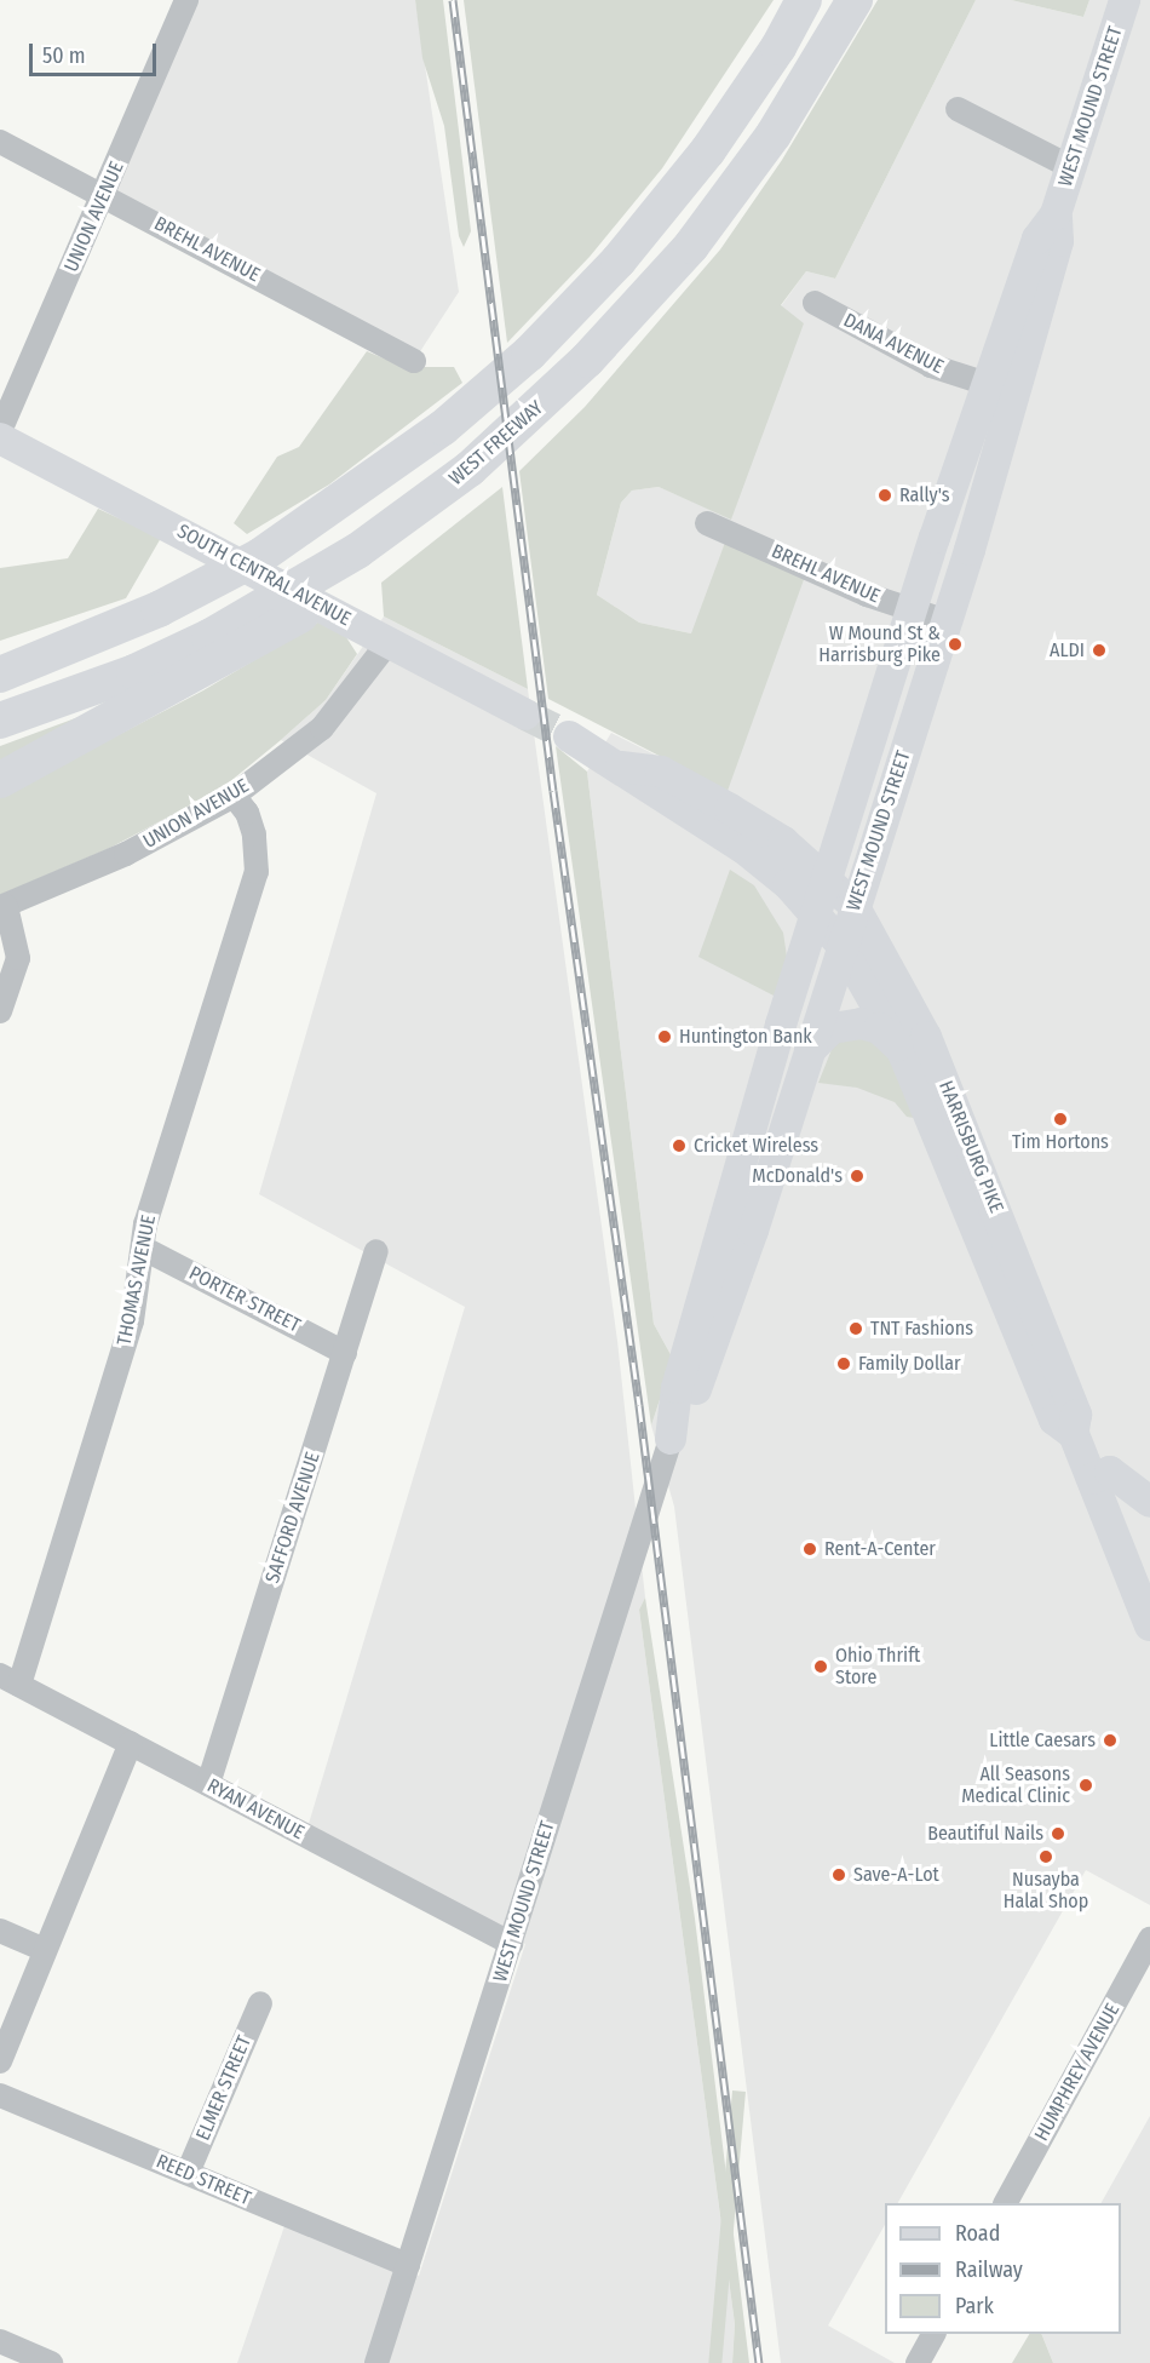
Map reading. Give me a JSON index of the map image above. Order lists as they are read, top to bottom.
{
  "streets": {
    "highway": ["WEST FREEWAY"],
    "main road": ["WEST MOUND STREET", "SOUTH CENTRAL AVENUE", "HARRISBURG PIKE"],
    "street": [
      "UNION AVENUE",
      "BREHL AVENUE",
      "DANA AVENUE",
      "THOMAS AVENUE",
      "PORTER STREET",
      "SAFFORD AVENUE",
      "RYAN AVENUE",
      "HUMPHREY AVENUE",
      "ELMER STREET",
      "REED STREET"
    ]
  },
  "crossings": [
    ["WEST MOUND STREET", "BREHL AVENUE"],
    ["WEST MOUND STREET", "DANA AVENUE"],
    ["WEST MOUND STREET", "HARRISBURG PIKE"],
    ["WEST MOUND STREET", "RYAN AVENUE"],
    ["WEST MOUND STREET", "REED STREET"],
    ["UNION AVENUE", "BREHL AVENUE"],
    ["UNION AVENUE", "SOUTH CENTRAL AVENUE"],
    ["UNION AVENUE", "THOMAS AVENUE"],
    ["THOMAS AVENUE", "PORTER STREET"],
    ["THOMAS AVENUE", "RYAN AVENUE"],
    ["PORTER STREET", "SAFFORD AVENUE"],
    ["SAFFORD AVENUE", "RYAN AVENUE"],
    ["ELMER STREET", "REED STREET"]
  ],
  "places": [
    "Rally's",
    "W Mound St & Harrisburg Pike",
    "ALDI",
    "Huntington Bank",
    "Tim Hortons",
    "Cricket Wireless",
    "McDonald's",
    "TNT Fashions",
    "Family Dollar",
    "Rent-A-Center",
    "Ohio Thrift Store",
    "Little Caesars",
    "All Seasons Medical Clinic",
    "Beautiful Nails",
    "Nusayba Halal Shop",
    "Save-A-Lot"
  ],
  "legend": ["Road", "Railway", "Park"],
  "scale_bar": "50 m"
}
